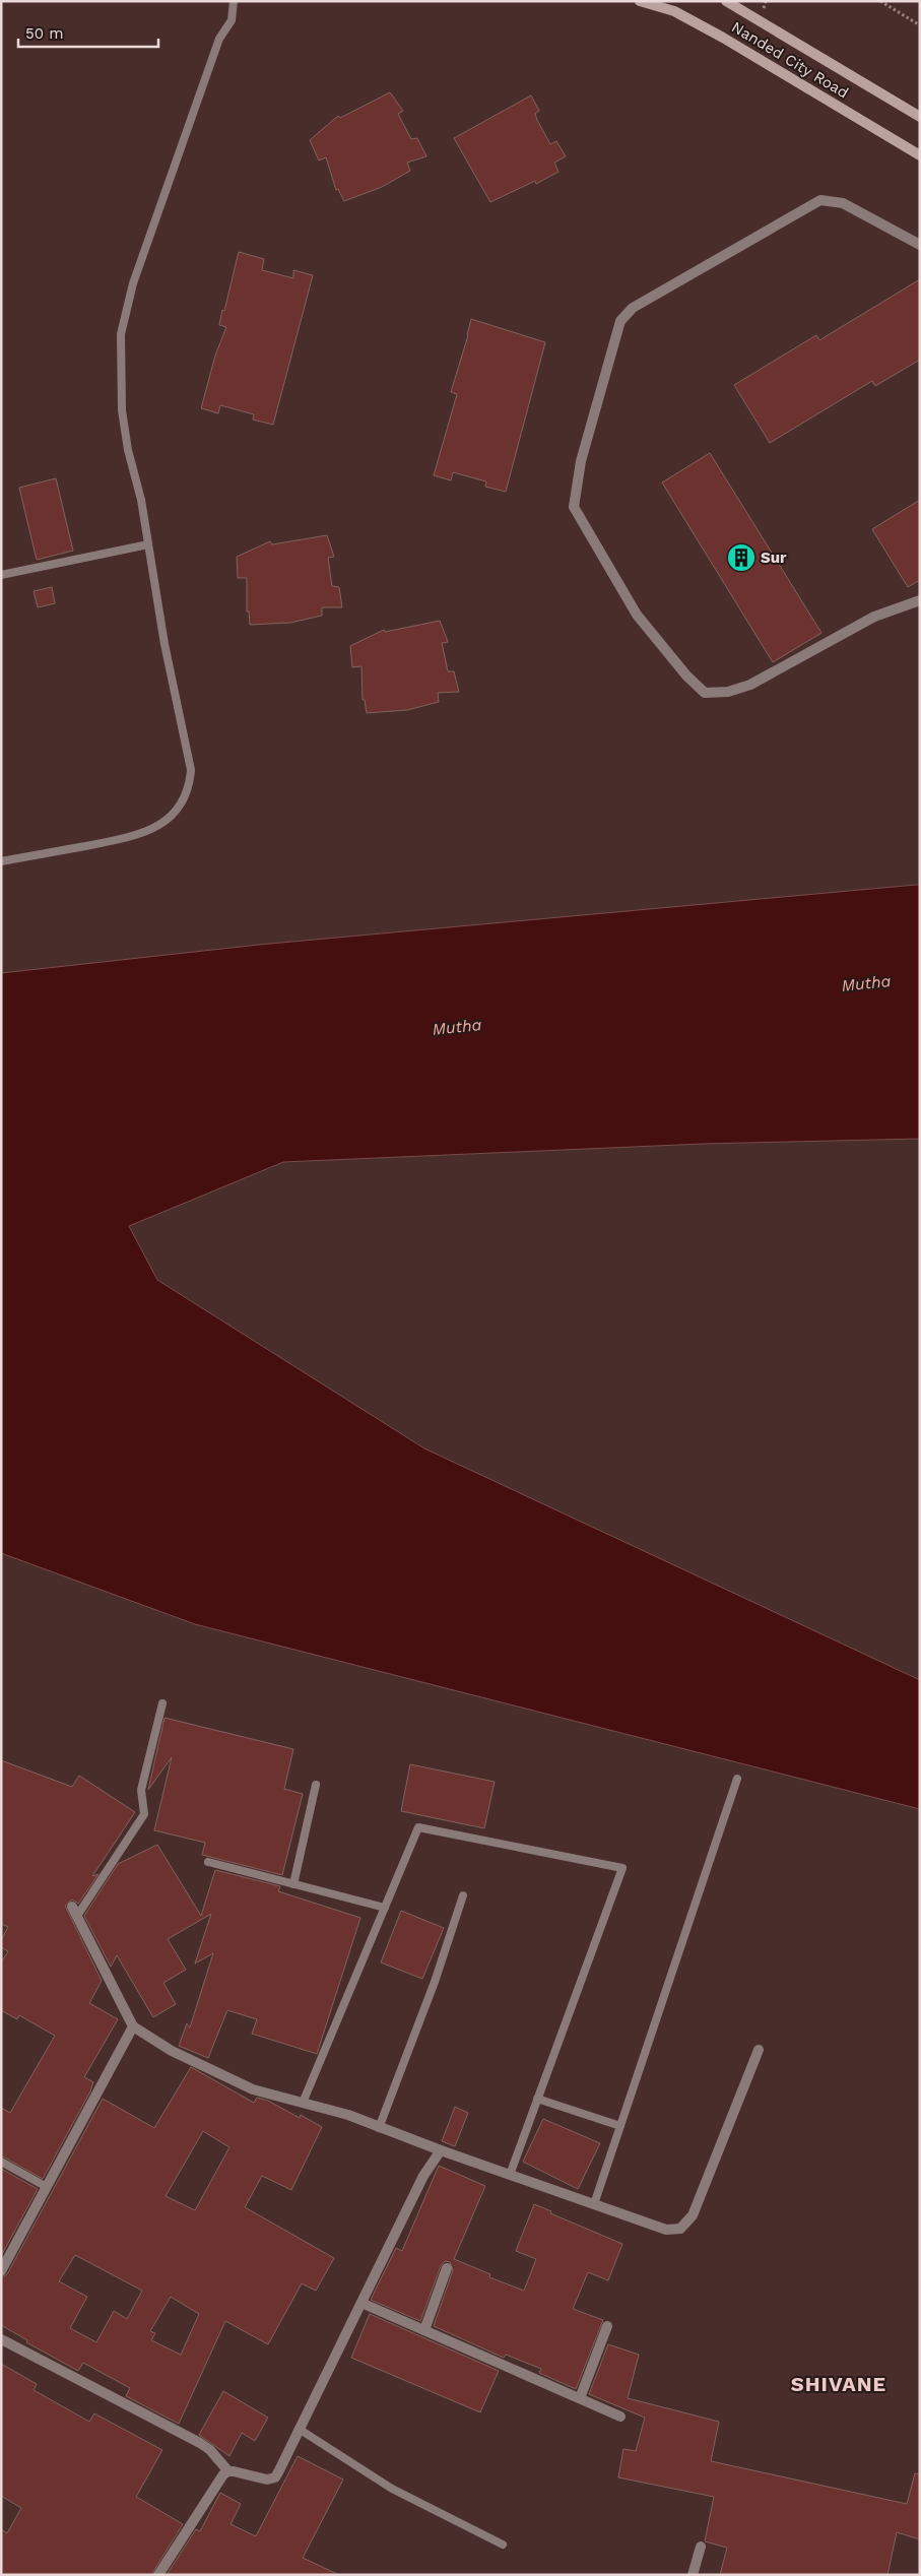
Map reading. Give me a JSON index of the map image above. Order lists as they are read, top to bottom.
{
  "streets": {
    "street": ["Nanded City Road"]
  },
  "districts": ["SHIVANE"],
  "water": ["Mutha"],
  "places": {
    "building": ["Sur"]
  },
  "scale_bar": "50 m"
}
